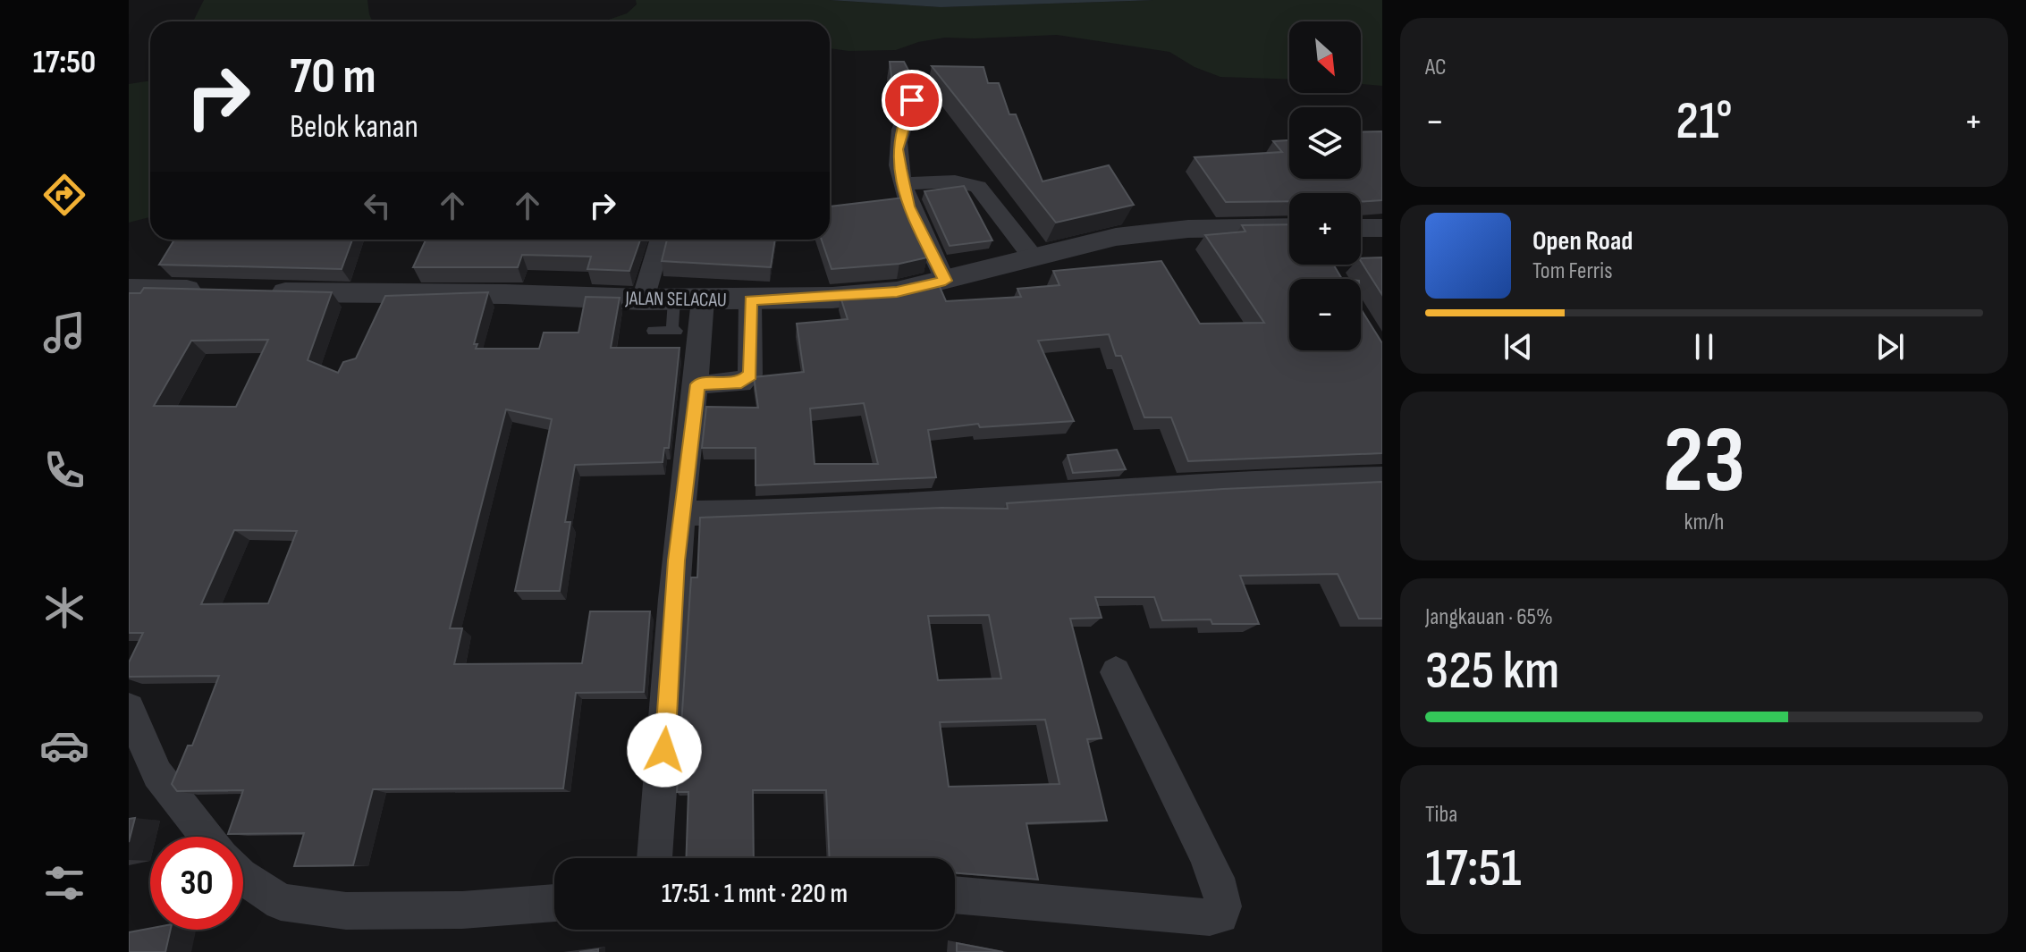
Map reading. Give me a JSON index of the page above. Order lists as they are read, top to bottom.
{
  "streets": {
    "street": ["JALAN SELACAU"]
  },
  "north": "bottom right",
  "page": {
    "tabs": "17:50",
    "tile": [
      "AC",
      ["23", "km/h"],
      ["Jangkauan · 65%", "325 km"],
      ["Tiba", "17:51"]
    ],
    "map_buttons": ["+", "−"],
    "turn": ["70 m", "Belok kanan"],
    "heat": ["−", "21°", "+"],
    "song": ["Open Road", "Tom Ferris"],
    "limit": "30",
    "trip": "17:51 · 1 mnt · 220 m"
  }
}
